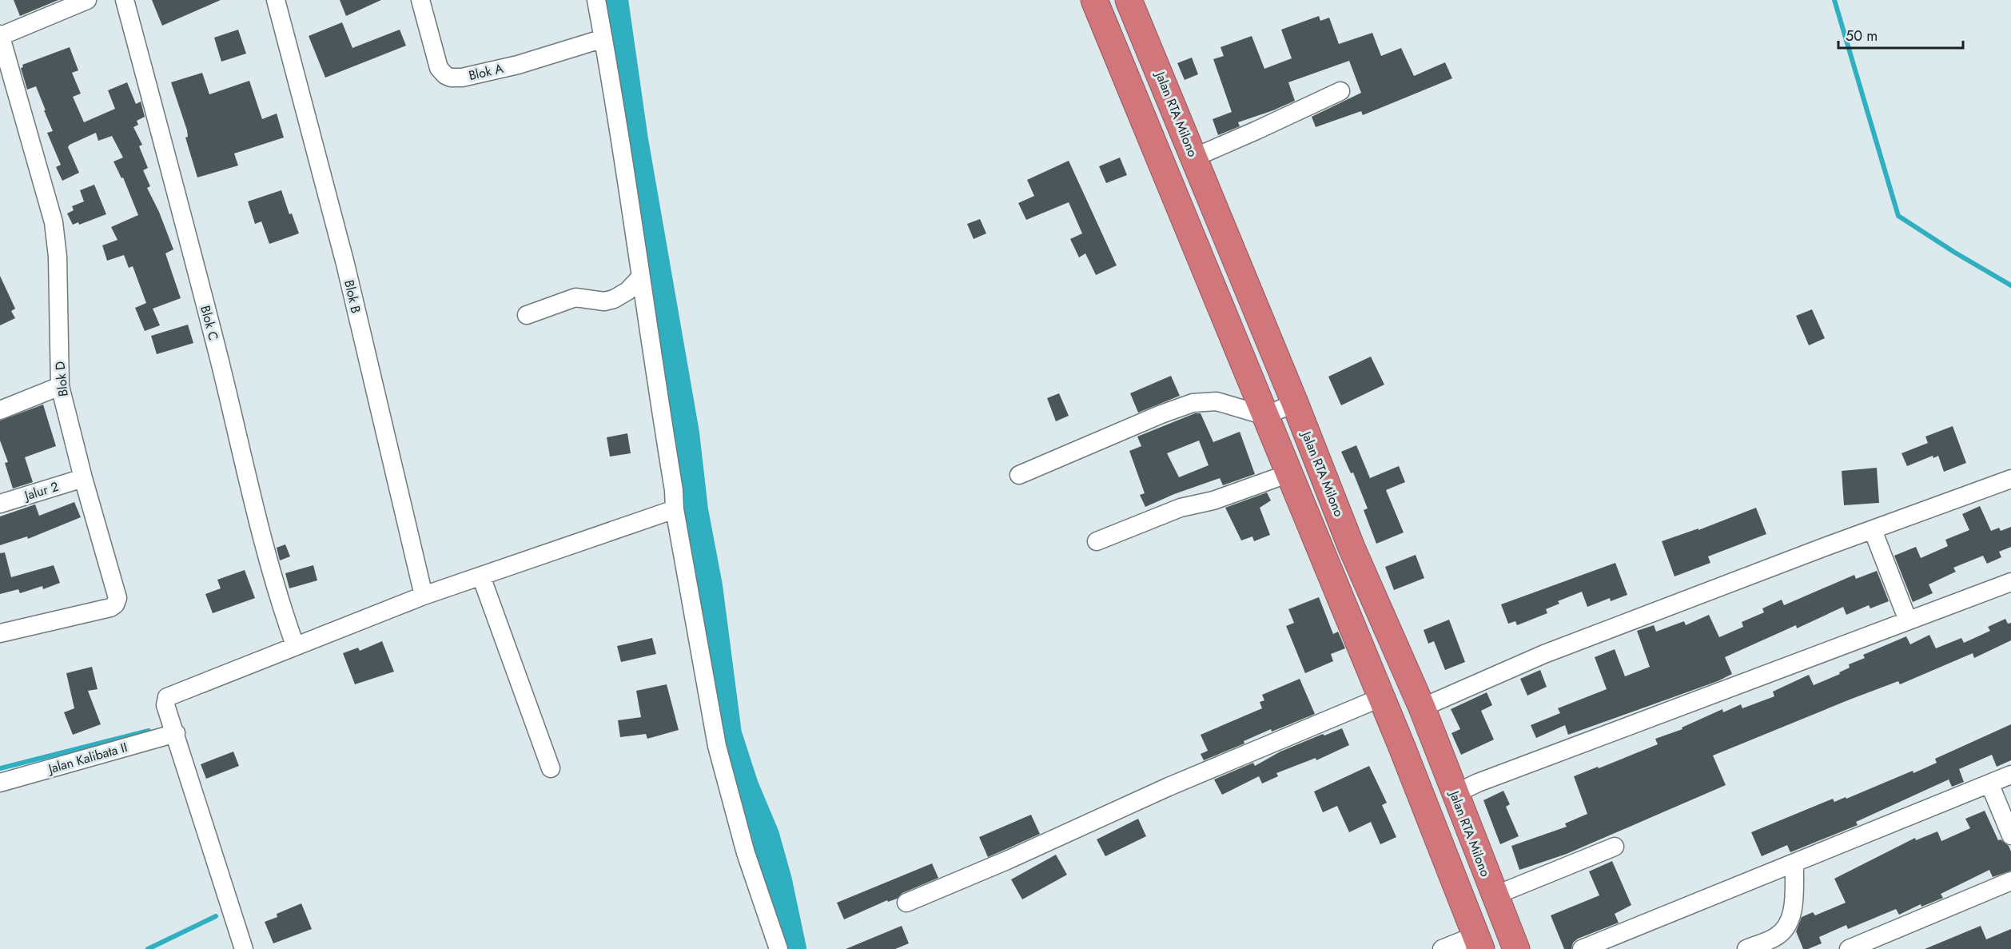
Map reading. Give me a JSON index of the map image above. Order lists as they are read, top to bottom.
{
  "streets": {
    "highway": ["Jalan RTA Milono"],
    "street": [
      "Blok A",
      "Blok B",
      "Blok C",
      "Blok D",
      "Jalur 2",
      "Jalan Kalibata II"
    ]
  },
  "crossings": [
    ["Blok D", "Jalur 2"]
  ],
  "scale_bar": "50 m"
}
